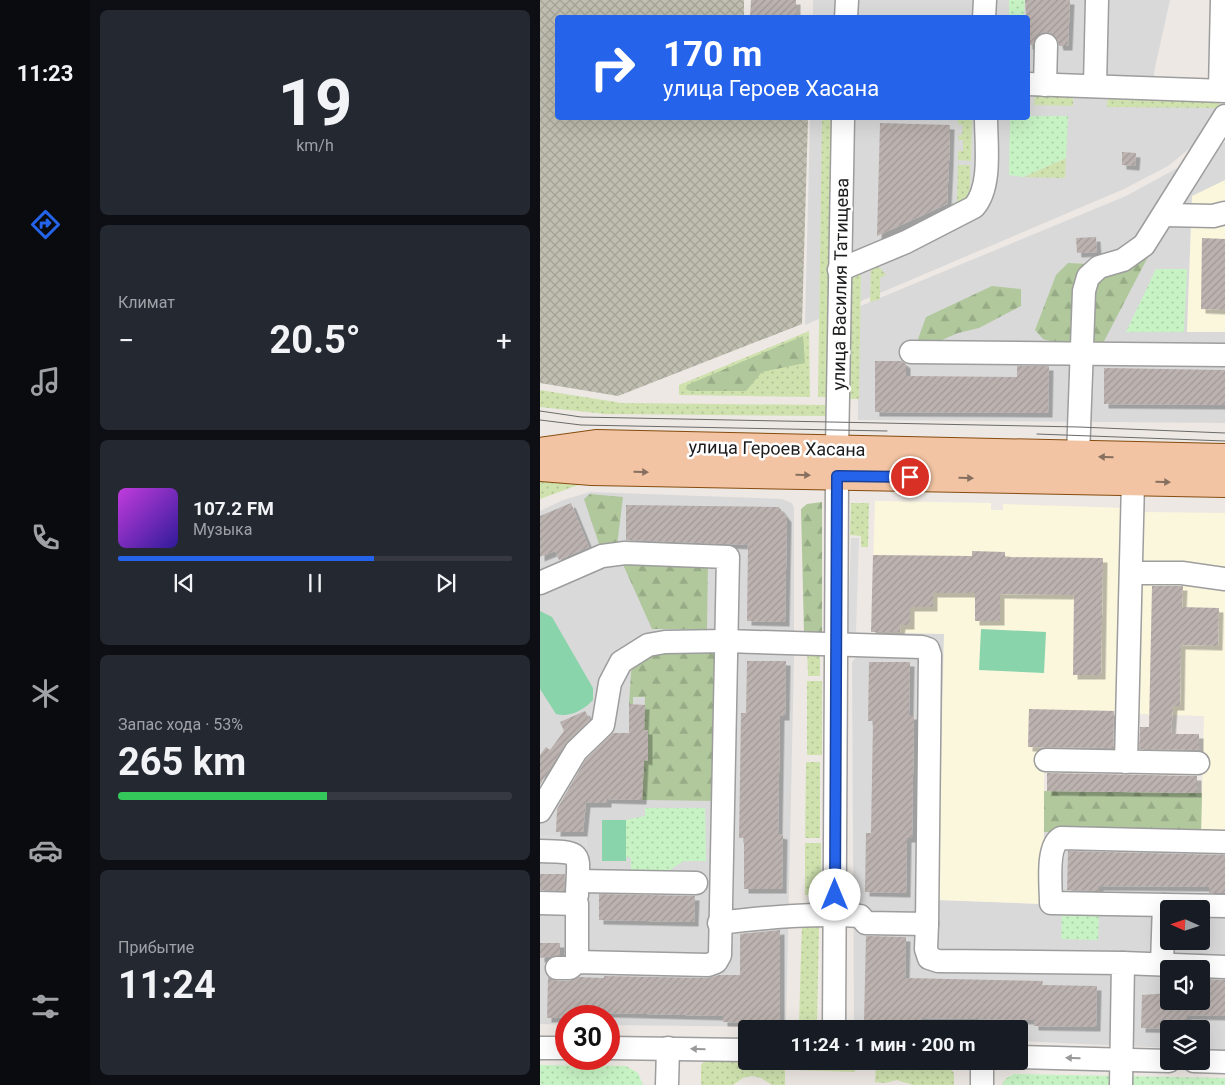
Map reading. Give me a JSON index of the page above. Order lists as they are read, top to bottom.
{
  "streets": {
    "main road": ["улица Героев Хасана"],
    "street": ["улица Василия Татищева"]
  },
  "crossings": [
    ["улица Василия Татищева", "улица Героев Хасана"]
  ],
  "north": "left",
  "page": {
    "tabs": "11:23",
    "tile": [
      ["19", "km/h"],
      "Климат",
      ["Запас хода · 53%", "265 km"],
      ["Прибытие", "11:24"]
    ],
    "turn": ["170 m", "улица Героев Хасана"],
    "heat": ["−", "20.5°", "+"],
    "song": ["107.2 FM", "Музыка"],
    "limit": "30",
    "trip": "11:24 · 1 мин · 200 m"
  }
}
